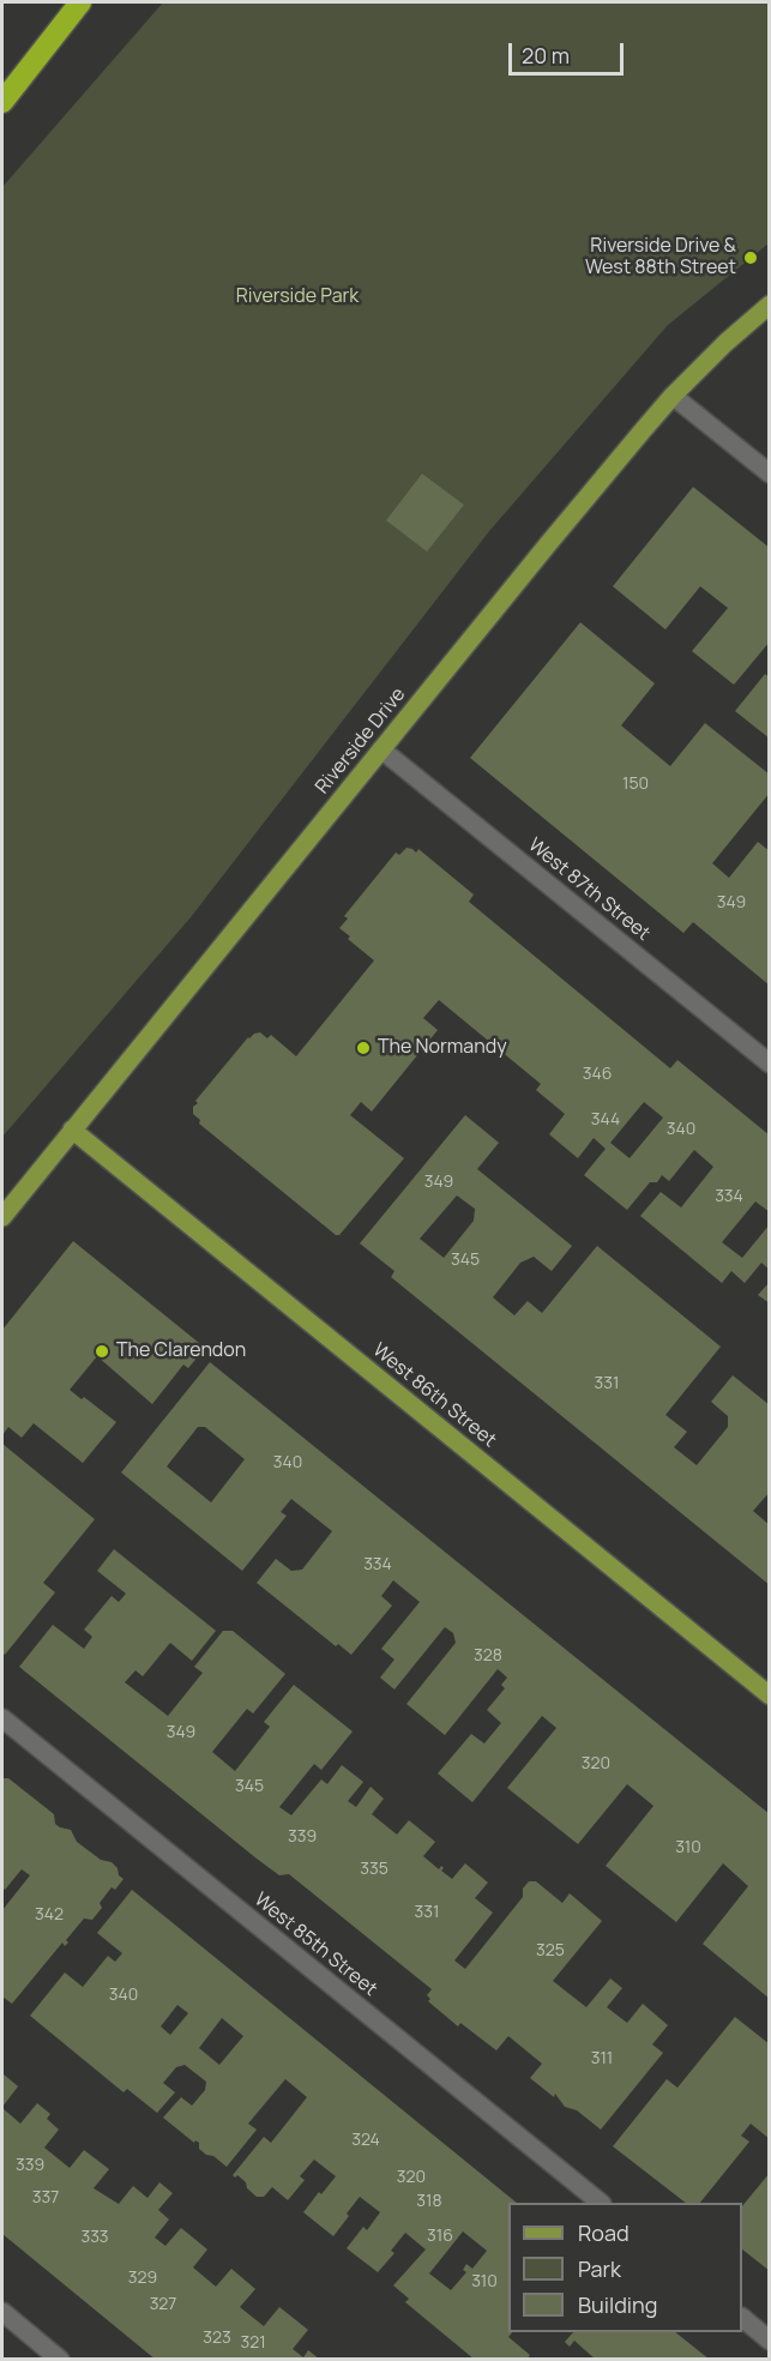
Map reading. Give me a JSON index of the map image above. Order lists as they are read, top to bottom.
{
  "streets": {
    "main road": ["Riverside Drive", "West 86th Street"],
    "street": ["West 87th Street", "West 85th Street"]
  },
  "crossings": [
    ["Riverside Drive", "West 87th Street"],
    ["Riverside Drive", "West 86th Street"]
  ],
  "parks": ["Riverside Park"],
  "places": ["Riverside Drive & West 88th Street", "The Normandy", "The Clarendon"],
  "house_numbers": [
    "150",
    "349",
    "346",
    "344",
    "340",
    "349",
    "334",
    "345",
    "331",
    "340",
    "334",
    "328",
    "349",
    "320",
    "345",
    "339",
    "310",
    "335",
    "331",
    "342",
    "325",
    "340",
    "311",
    "324",
    "339",
    "320",
    "337",
    "318",
    "316",
    "333",
    "329",
    "310",
    "327",
    "323",
    "321"
  ],
  "legend": ["Road", "Park", "Building"],
  "scale_bar": "20 m"
}
